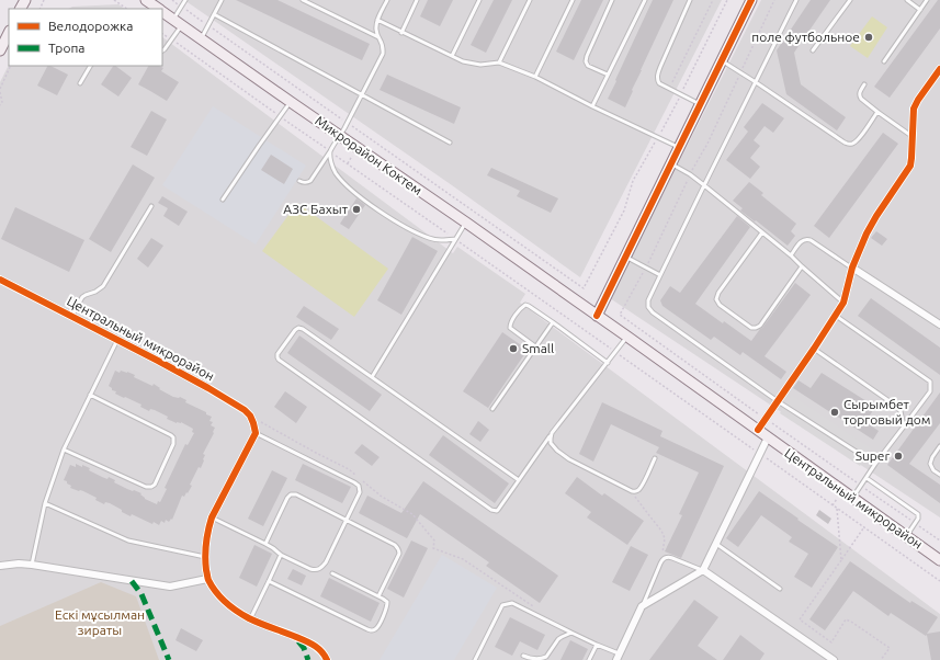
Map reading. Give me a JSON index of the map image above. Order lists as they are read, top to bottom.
{
  "streets": {
    "main road": ["Микрорайон Коктем", "Центральный микрорайон"]
  },
  "crossings": [
    ["Микрорайон Коктем", "Центральный микрорайон"]
  ],
  "parks": ["Ескі мұсылман зираты"],
  "places": [
    "поле футбольное",
    "АЗС Бахыт",
    "Small",
    "Сырымбет торговый дом",
    "Super"
  ],
  "legend": ["Велодорожка", "Тропа"]
}
